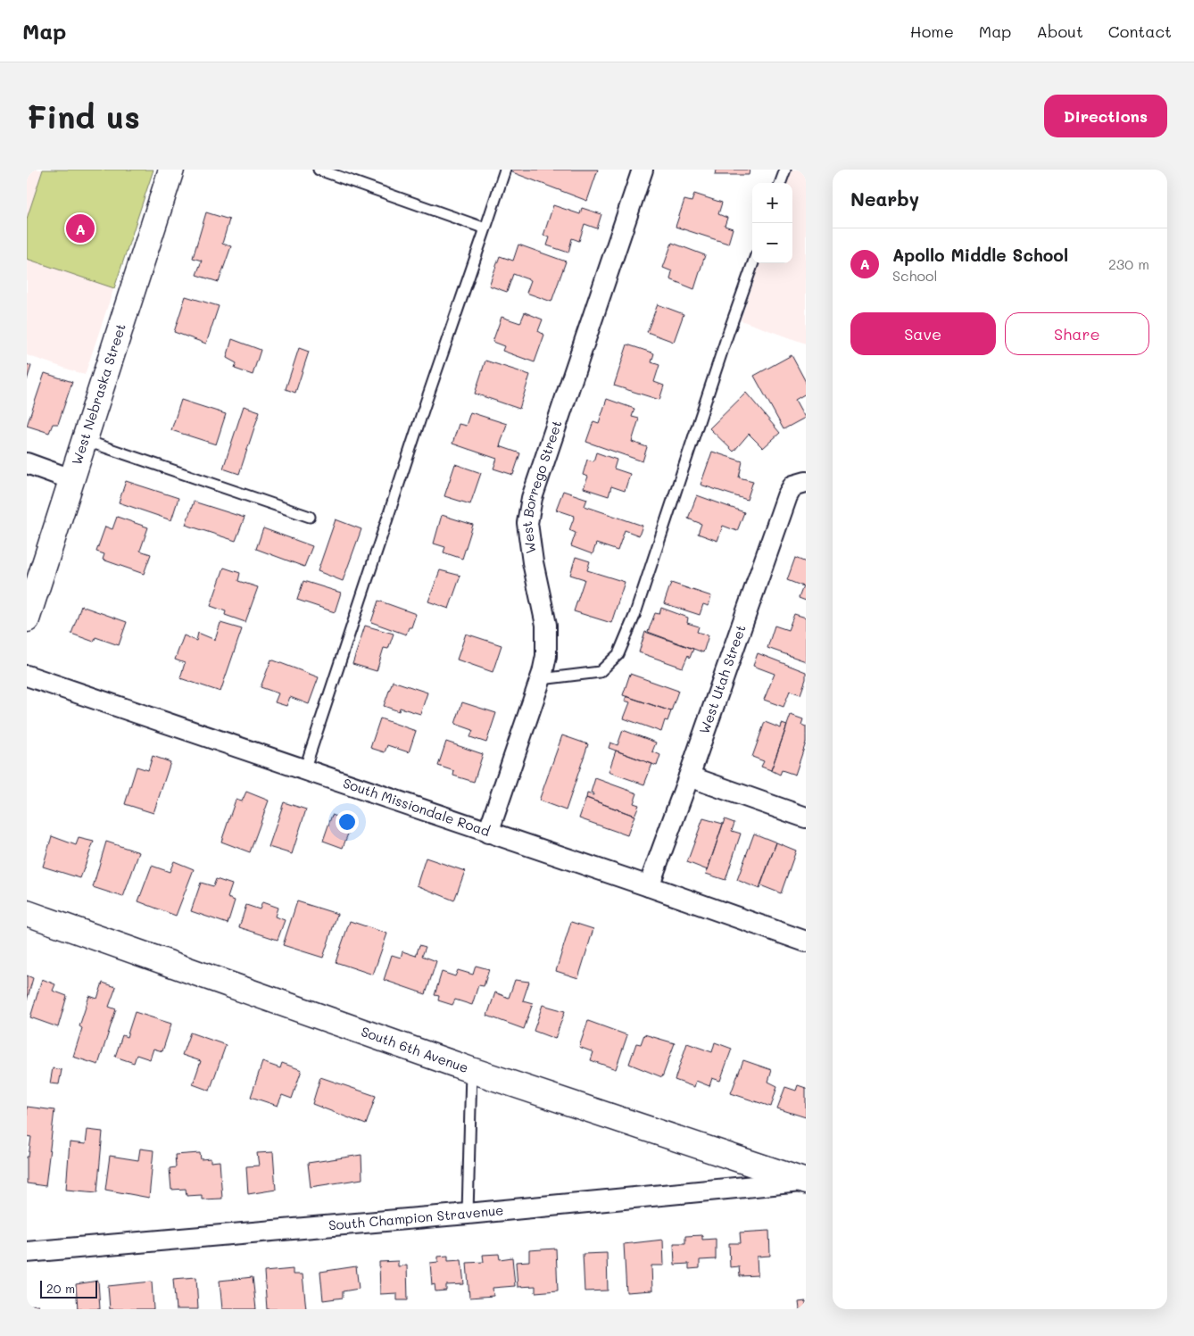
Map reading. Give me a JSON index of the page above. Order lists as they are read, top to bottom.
{
  "streets": {
    "street": [
      "West Nebraska Street",
      "West Borrego Street",
      "West Utah Street",
      "South Missiondale Road",
      "South 6th Avenue",
      "South Champion Stravenue"
    ]
  },
  "crossings": [
    ["West Borrego Street", "South Missiondale Road"],
    ["West Utah Street", "South Missiondale Road"],
    ["South 6th Avenue", "South Champion Stravenue"]
  ],
  "scale_bar": "20 m",
  "page": {
    "header": "Map",
    "nav": [
      "Home",
      "Map",
      "About",
      "Contact"
    ],
    "buttons": [
      "Directions",
      ["Save", "Share"]
    ],
    "title": "Find us",
    "heading": "Nearby",
    "map_buttons": ["+", "−"],
    "pins": "A",
    "list": [
      {
        "mark": "A",
        "name": "Apollo Middle School",
        "note": "School",
        "value": "230 m"
      }
    ],
    "scale": "20 m"
  }
}
